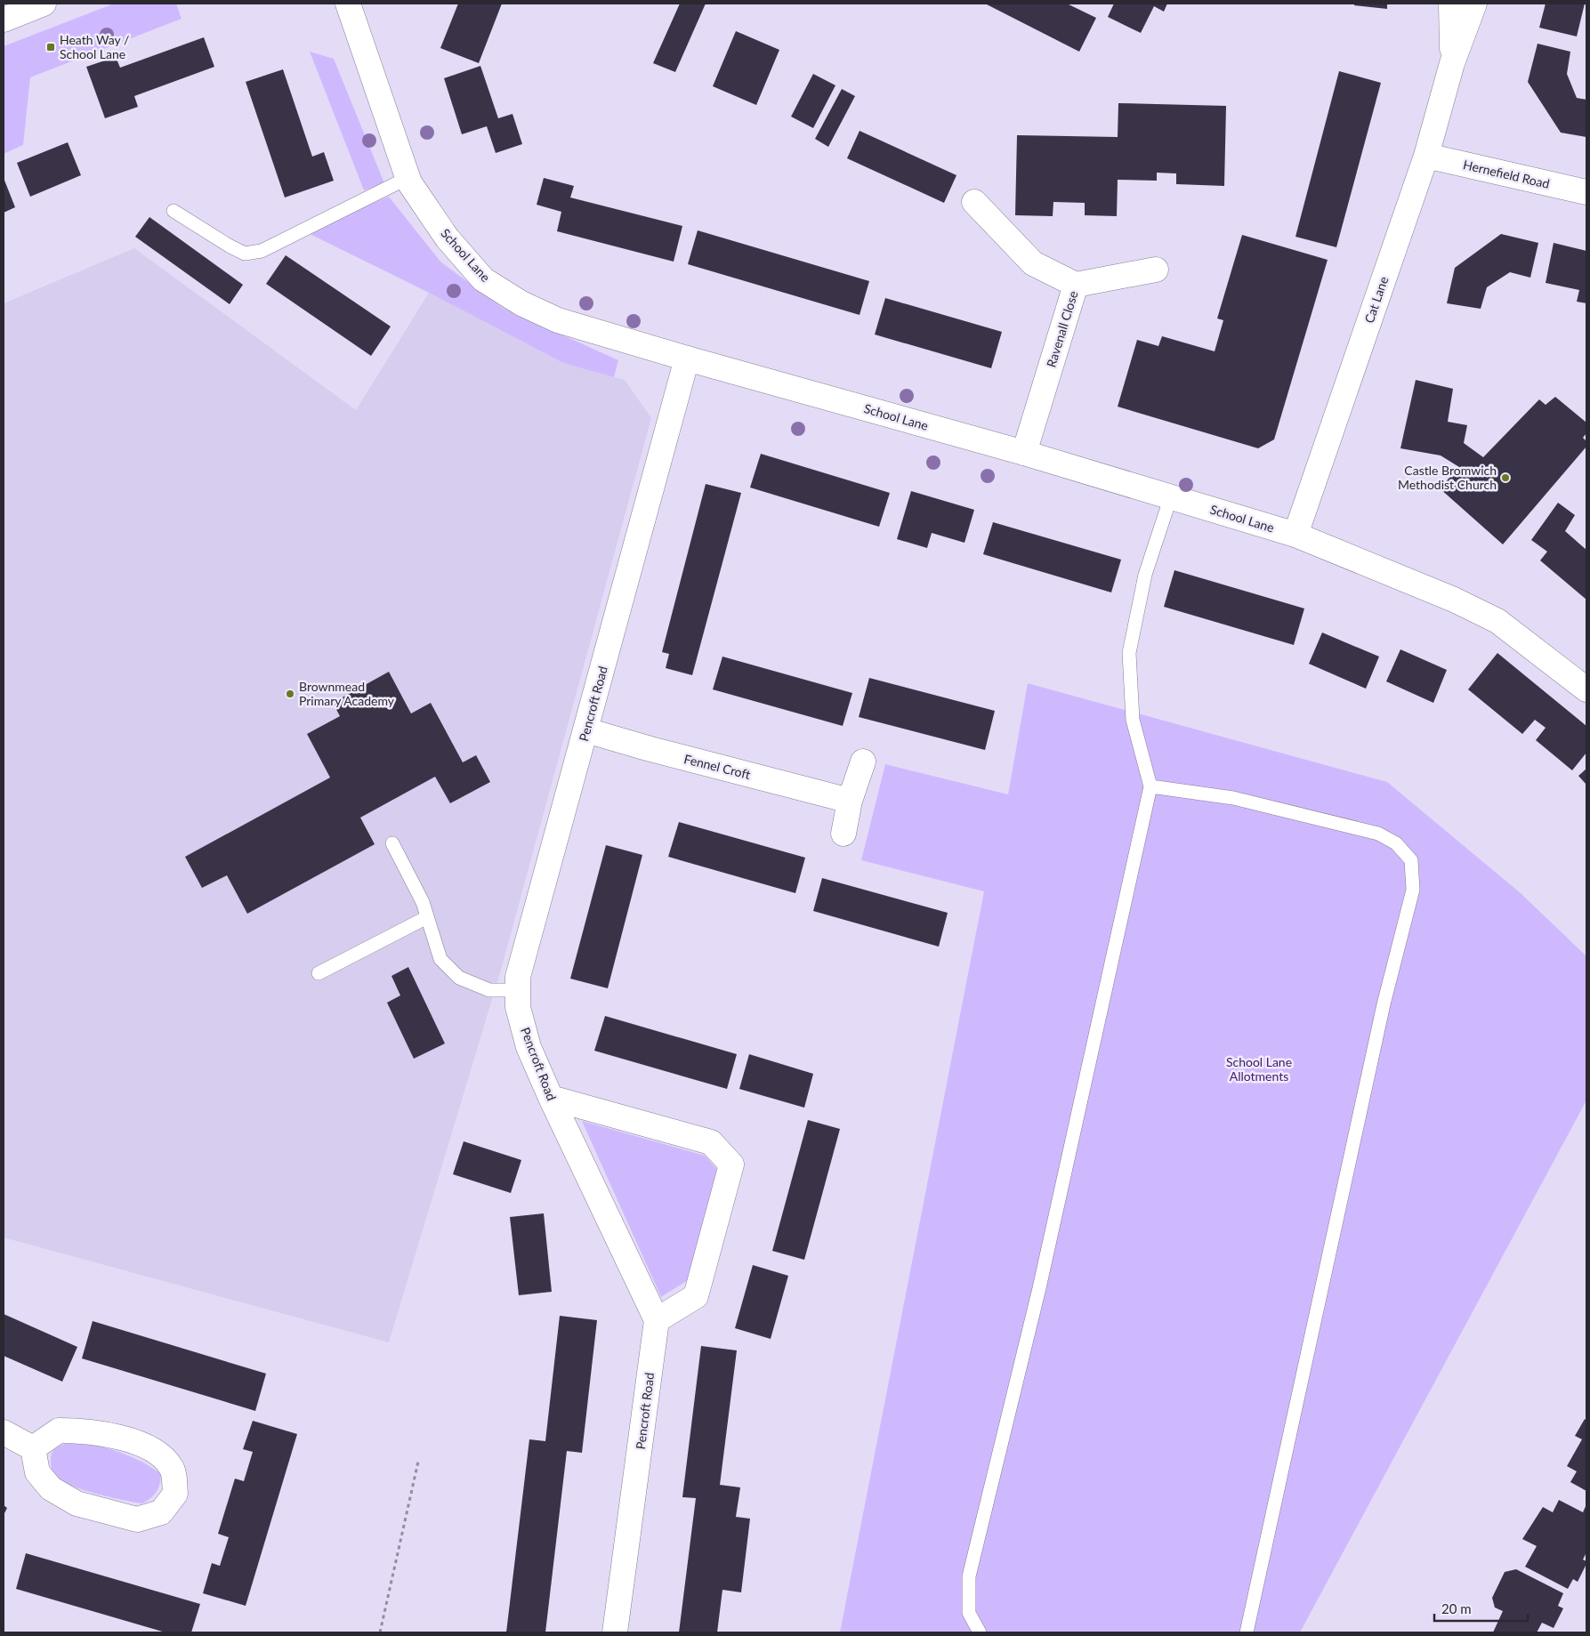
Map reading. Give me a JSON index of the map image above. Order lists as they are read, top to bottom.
{
  "streets": {
    "street": [
      "Hernefield Road",
      "School Lane",
      "Cat Lane",
      "Ravenall Close",
      "Pencroft Road",
      "Fennel Croft"
    ]
  },
  "crossings": [
    ["Hernefield Road", "Cat Lane"],
    ["School Lane", "Cat Lane"],
    ["School Lane", "Ravenall Close"],
    ["School Lane", "Pencroft Road"],
    ["Pencroft Road", "Fennel Croft"]
  ],
  "parks": ["School Lane Allotments"],
  "places": {
    "transit": ["Heath Way / School Lane"],
    "other": ["Castle Bromwich Methodist Church", "Brownmead Primary Academy"]
  },
  "scale_bar": "20 m"
}
